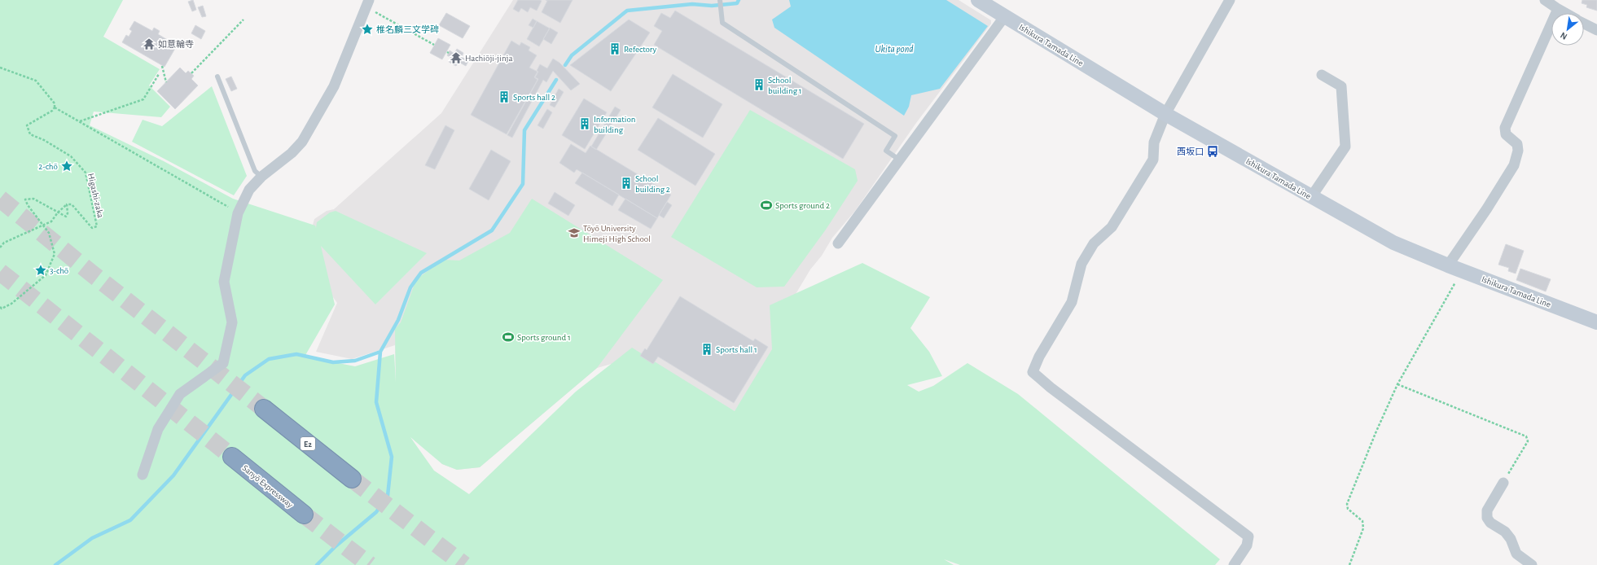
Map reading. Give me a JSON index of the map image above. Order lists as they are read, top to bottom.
{
  "streets": {
    "highway": ["E2", "Sanyō Expressway"],
    "main road": ["Ishikura Tamada Line"],
    "path": ["Higashi-zaka"]
  },
  "water": ["Ukita pond"],
  "places": {
    "place": ["椎名麟三文学碑", "2-chō", "3-chō"],
    "temple": ["如意輪寺", "Hachiōji-jinja"],
    "building": [
      "Refectory",
      "School building 1",
      "Sports hall 2",
      "Information building",
      "School building 2",
      "Sports hall 1"
    ],
    "bus stop": ["西坂口"],
    "sports": ["Sports ground 2", "Sports ground 1"],
    "school or university": ["Tōyō University Himeji High School"]
  },
  "north": "bottom left"
}
